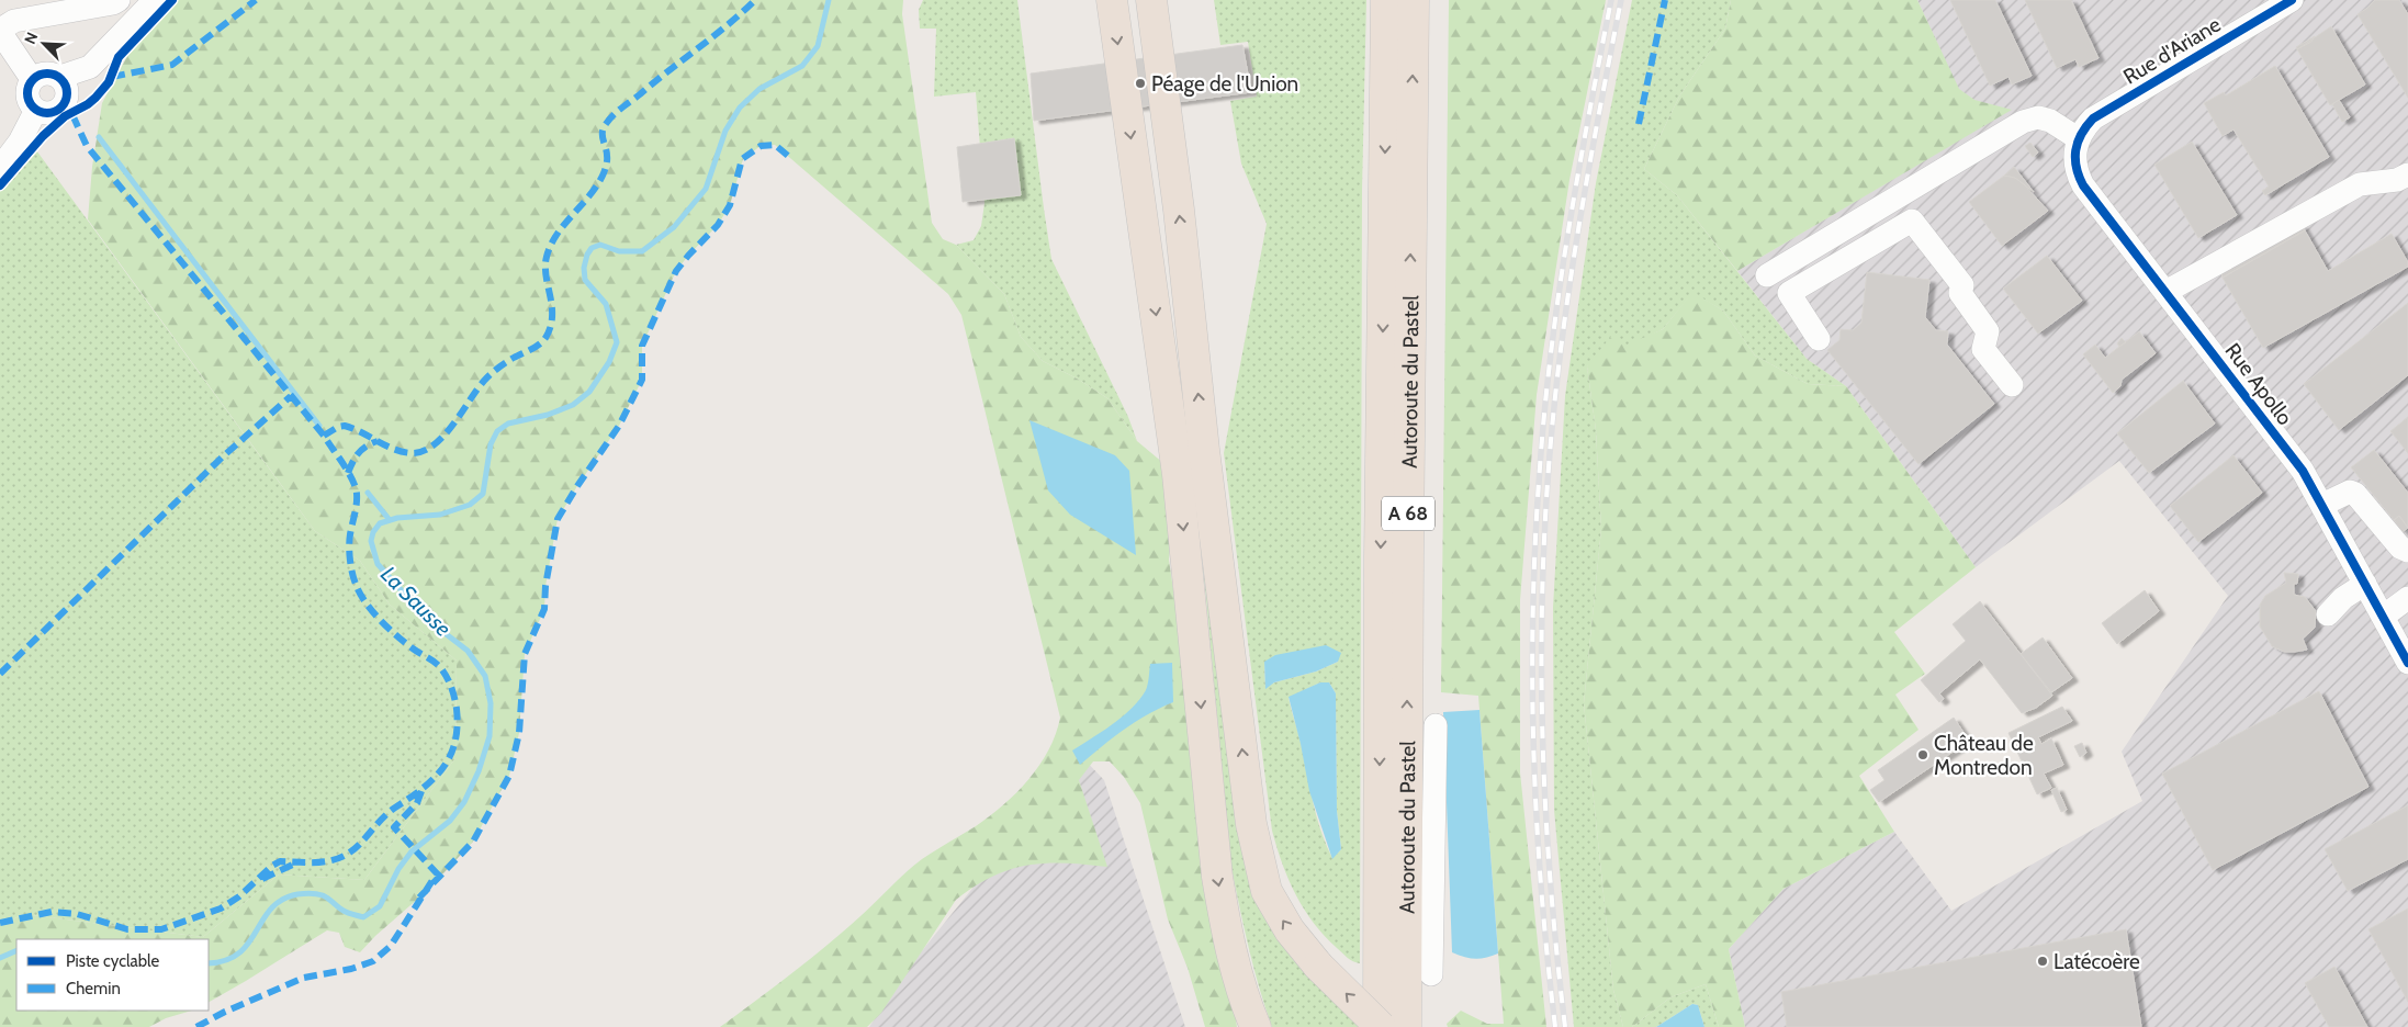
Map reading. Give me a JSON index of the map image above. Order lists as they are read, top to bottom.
{
  "streets": {
    "highway": ["Autoroute du Pastel", "A 68"],
    "street": ["Rue d'Ariane", "Rue Apollo"]
  },
  "crossings": [
    ["Rue d'Ariane", "Rue Apollo"]
  ],
  "water": ["La Sausse"],
  "places": ["Péage de l'Union", "Château de Montredon", "Latécoère"],
  "legend": ["Piste cyclable", "Chemin"],
  "north": "top left"
}
